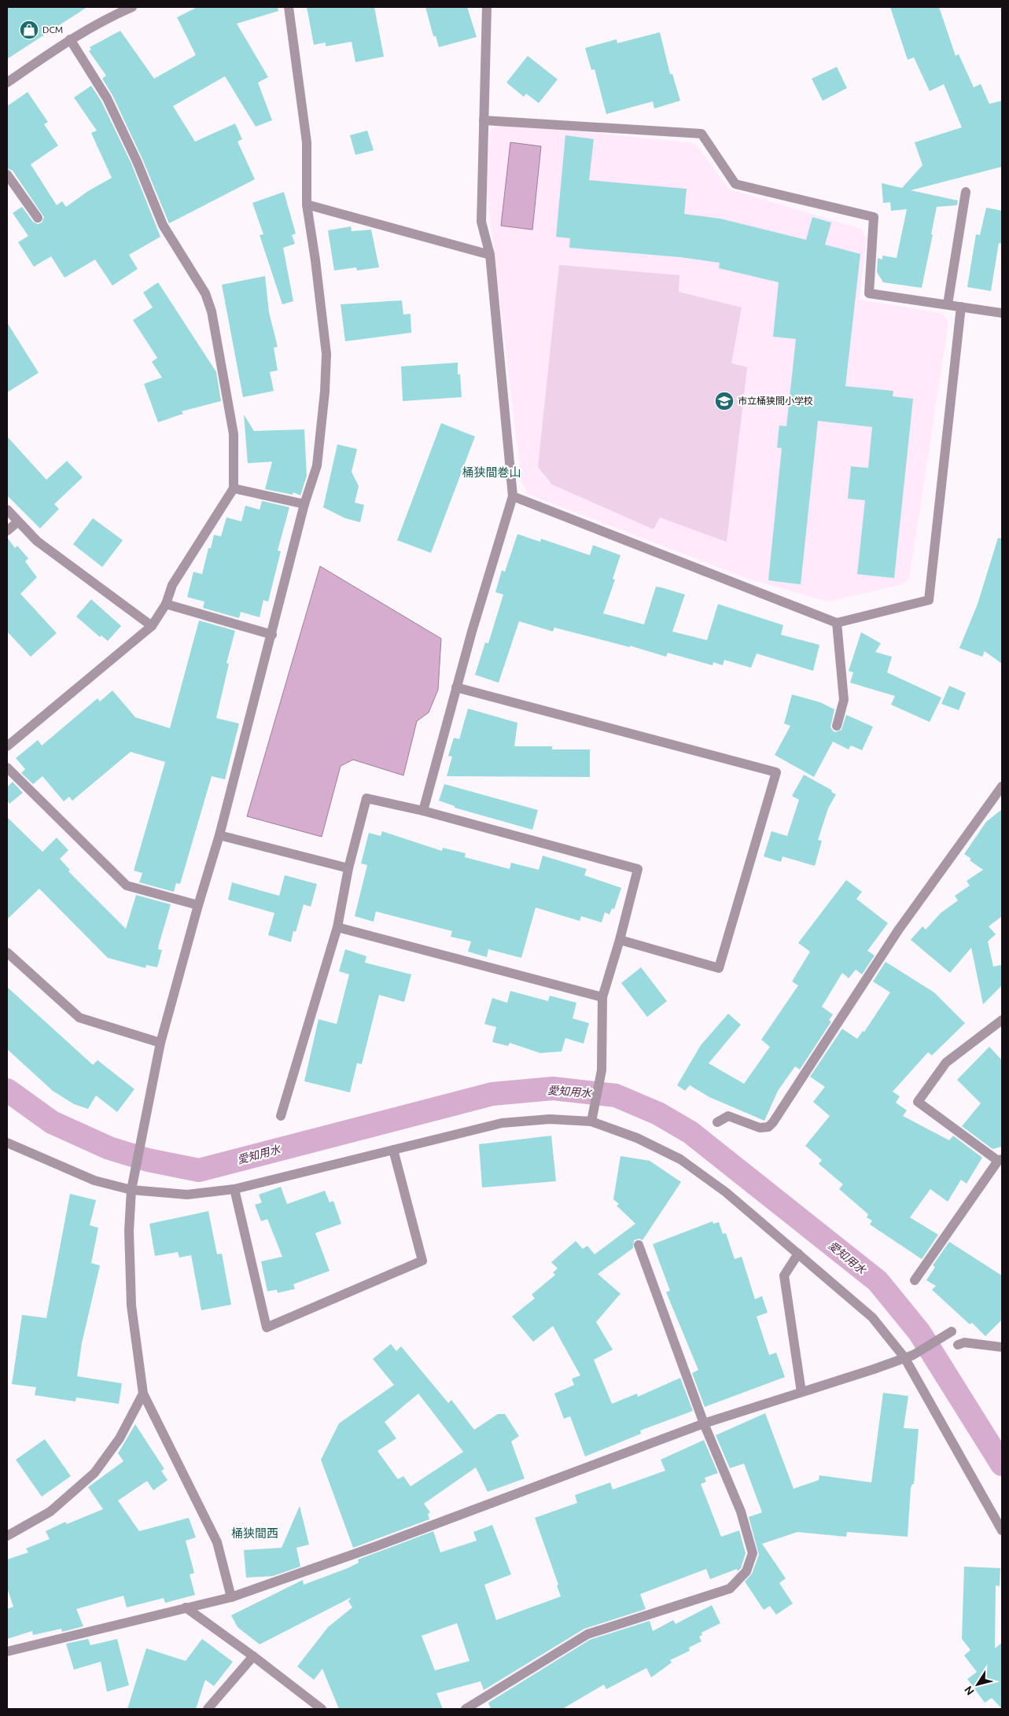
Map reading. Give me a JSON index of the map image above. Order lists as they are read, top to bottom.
{
  "districts": ["桶狭間巻山", "桶狭間西"],
  "water": ["愛知用水"],
  "places": {
    "shop": ["DCM"],
    "school or university": ["市立桶狭間小学校"]
  },
  "north": "bottom left"
}
